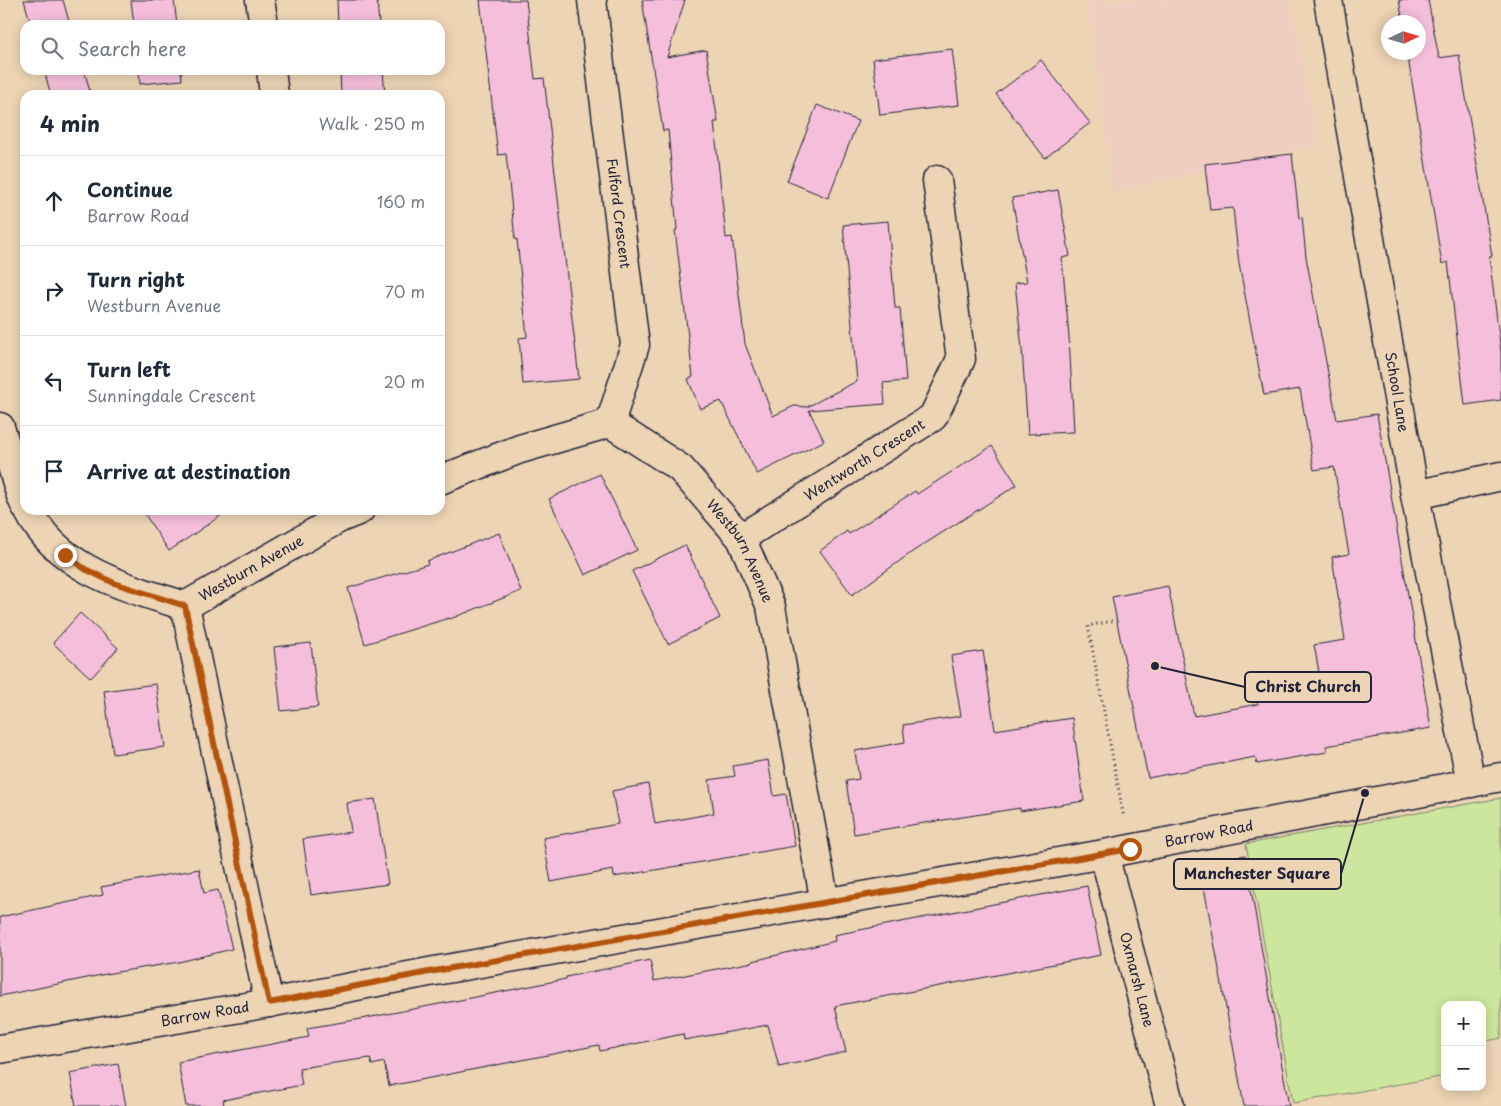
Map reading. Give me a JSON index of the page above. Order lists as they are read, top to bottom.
{
  "streets": {
    "street": [
      "Fulford Crescent",
      "School Lane",
      "Wentworth Crescent",
      "Westburn Avenue",
      "Barrow Road",
      "Oxmarsh Lane"
    ]
  },
  "crossings": [
    ["Fulford Crescent", "Westburn Avenue"],
    ["School Lane", "Barrow Road"],
    ["Wentworth Crescent", "Westburn Avenue"],
    ["Westburn Avenue", "Barrow Road"],
    ["Barrow Road", "Oxmarsh Lane"]
  ],
  "places": ["Christ Church", "Manchester Square"],
  "north": "right",
  "page": {
    "search": "Search here",
    "heading": ["4 min", "Walk · 250 m"],
    "list": [
      ["Continue", "Barrow Road", "160 m"],
      ["Turn right", "Westburn Avenue", "70 m"],
      ["Turn left", "Sunningdale Crescent", "20 m"],
      "Arrive at destination"
    ],
    "map_buttons": ["+", "−"]
  }
}
